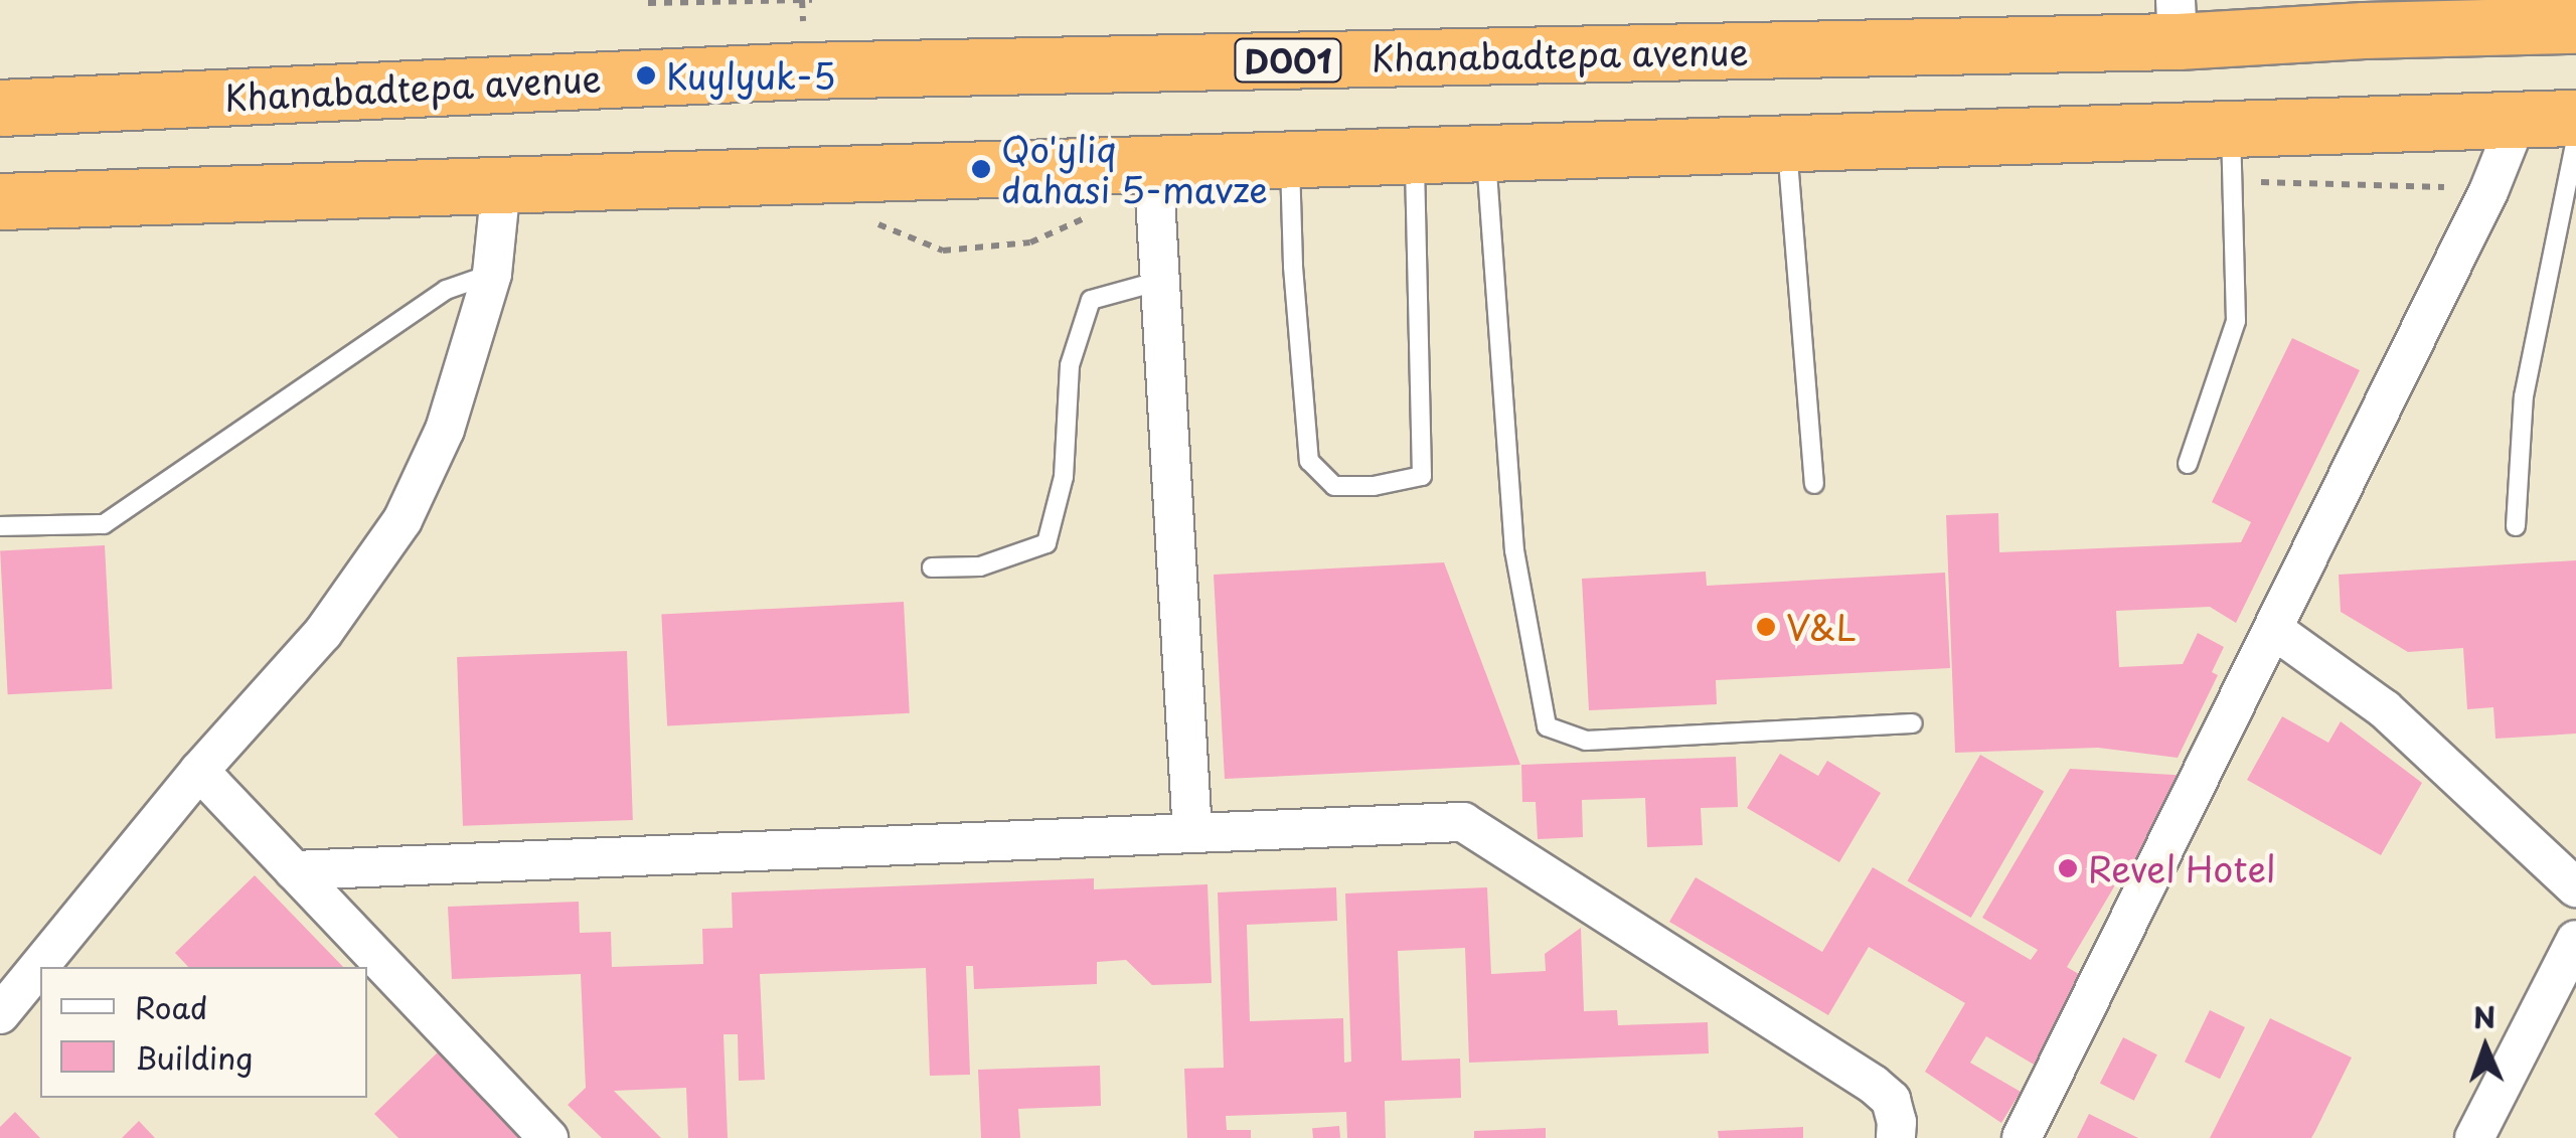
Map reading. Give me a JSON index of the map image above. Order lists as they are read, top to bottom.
{
  "streets": {
    "highway": ["Khanabadtepa avenue", "D001"]
  },
  "places": [
    "Kuylyuk-5",
    "Qo'yliq dahasi 5-mavze",
    "V&L",
    "Revel Hotel"
  ],
  "legend": ["Road", "Building"],
  "north": "top"
}
